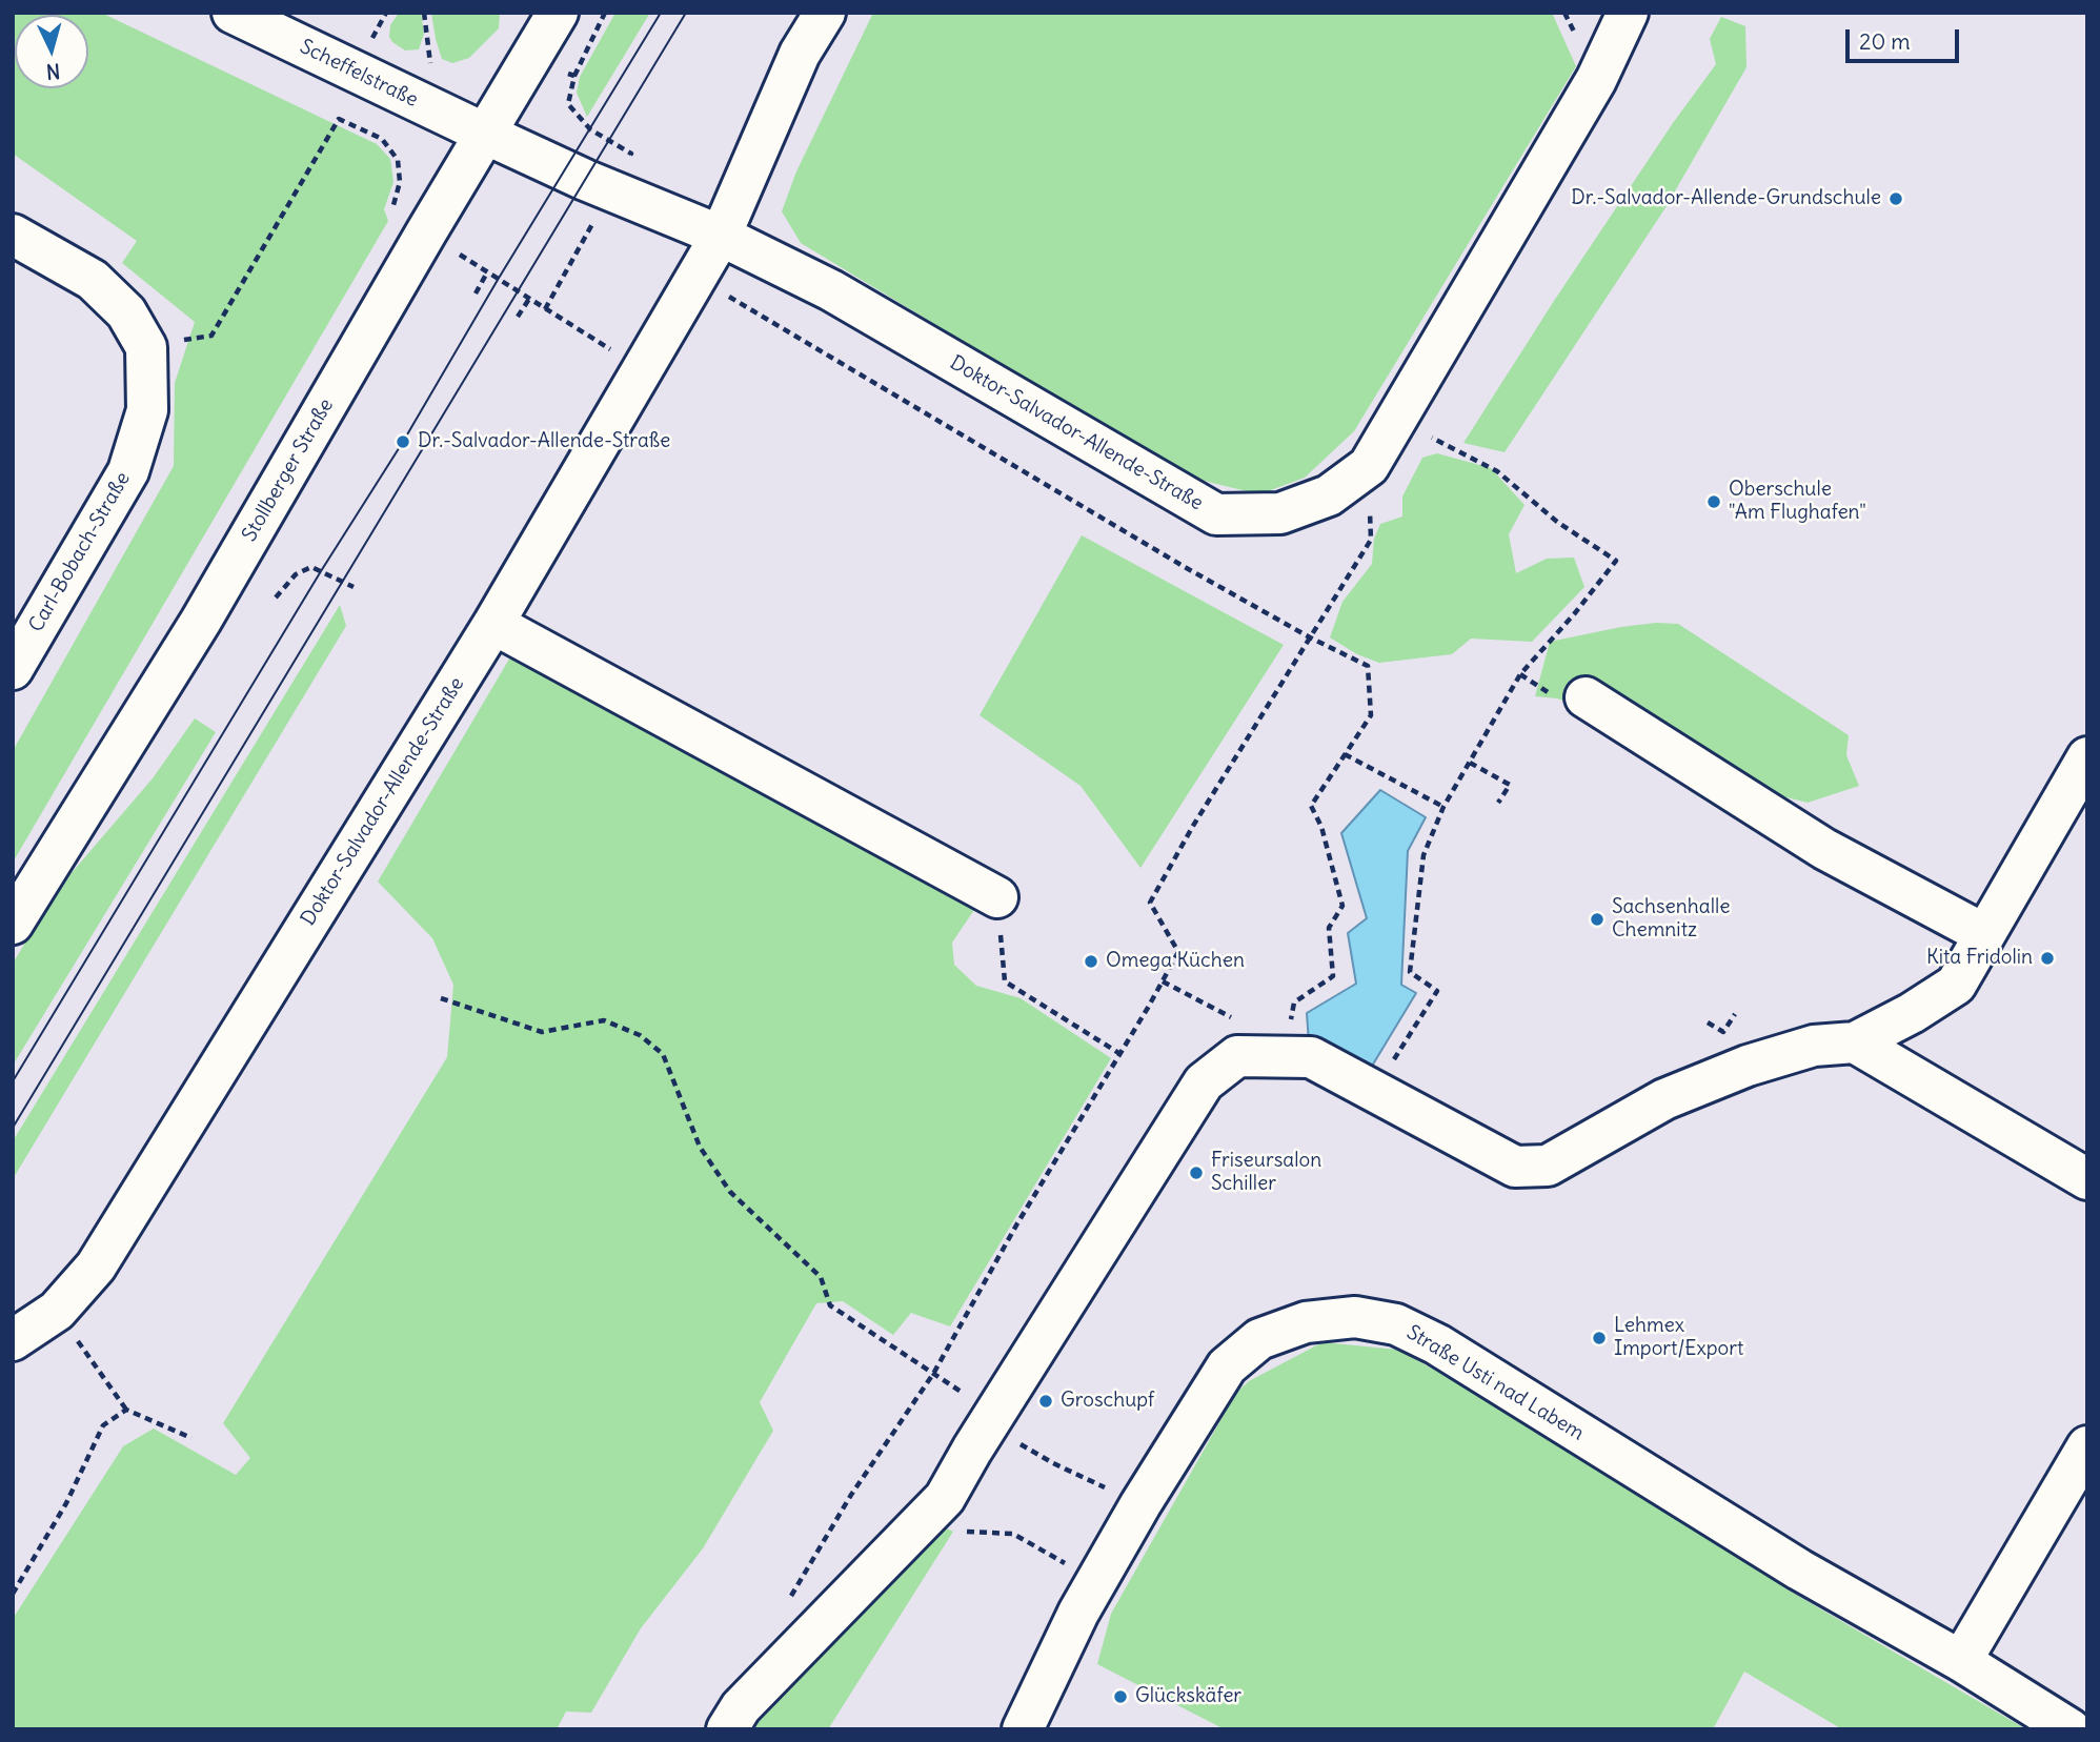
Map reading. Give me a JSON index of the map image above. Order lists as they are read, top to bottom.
{
  "streets": {
    "street": [
      "Scheffelstraße",
      "Doktor-Salvador-Allende-Straße",
      "Stollberger Straße",
      "Carl-Bobach-Straße",
      "Straße Usti nad Labem"
    ]
  },
  "crossings": [
    ["Scheffelstraße", "Doktor-Salvador-Allende-Straße"],
    ["Scheffelstraße", "Stollberger Straße"],
    ["Doktor-Salvador-Allende-Straße", "Stollberger Straße"]
  ],
  "places": [
    "Dr.-Salvador-Allende-Grundschule",
    "Dr.-Salvador-Allende-Straße",
    "Oberschule \"Am Flughafen\"",
    "Sachsenhalle Chemnitz",
    "Kita Fridolin",
    "Omega Küchen",
    "Friseursalon Schiller",
    "Lehmex Import/Export",
    "Groschupf",
    "Glückskäfer"
  ],
  "scale_bar": "20 m",
  "north": "bottom"
}
